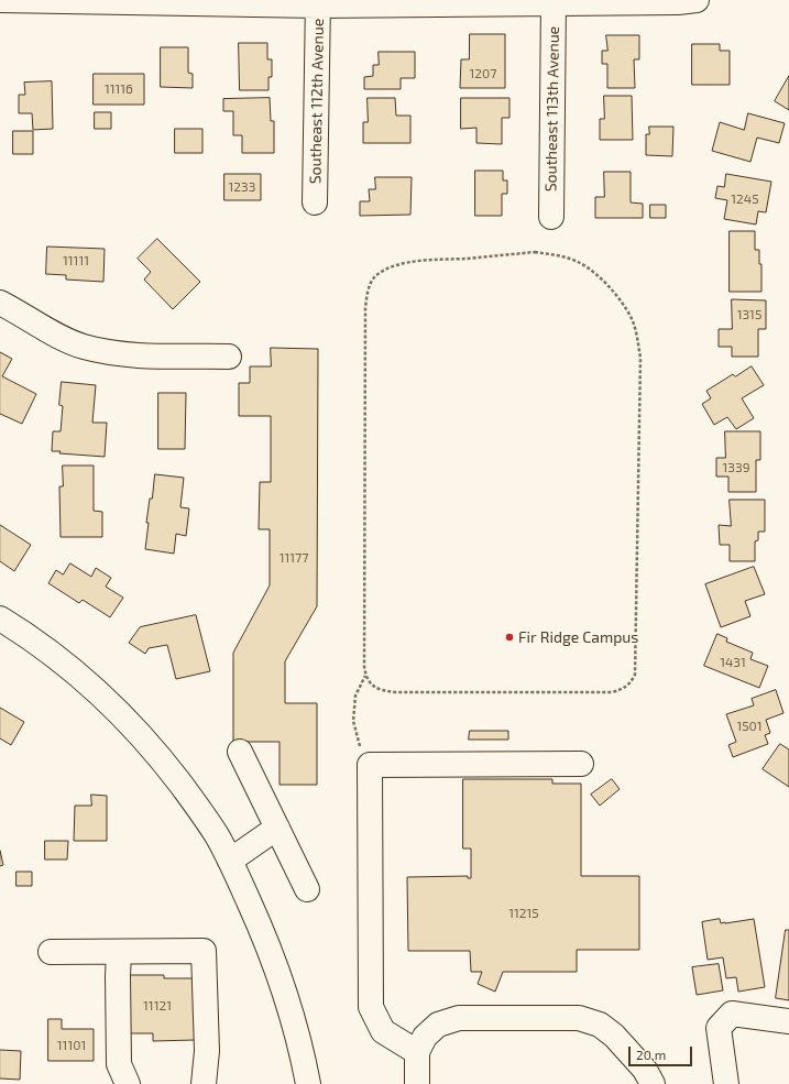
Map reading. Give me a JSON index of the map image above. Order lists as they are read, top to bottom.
{
  "streets": {
    "street": ["Southeast 112th Avenue", "Southeast 113th Avenue"]
  },
  "places": ["Fir Ridge Campus"],
  "house_numbers": [
    "1207",
    "11116",
    "1233",
    "1245",
    "11111",
    "1315",
    "1339",
    "11177",
    "1431",
    "1501",
    "11215",
    "11121",
    "11101"
  ],
  "scale_bar": "20 m"
}
